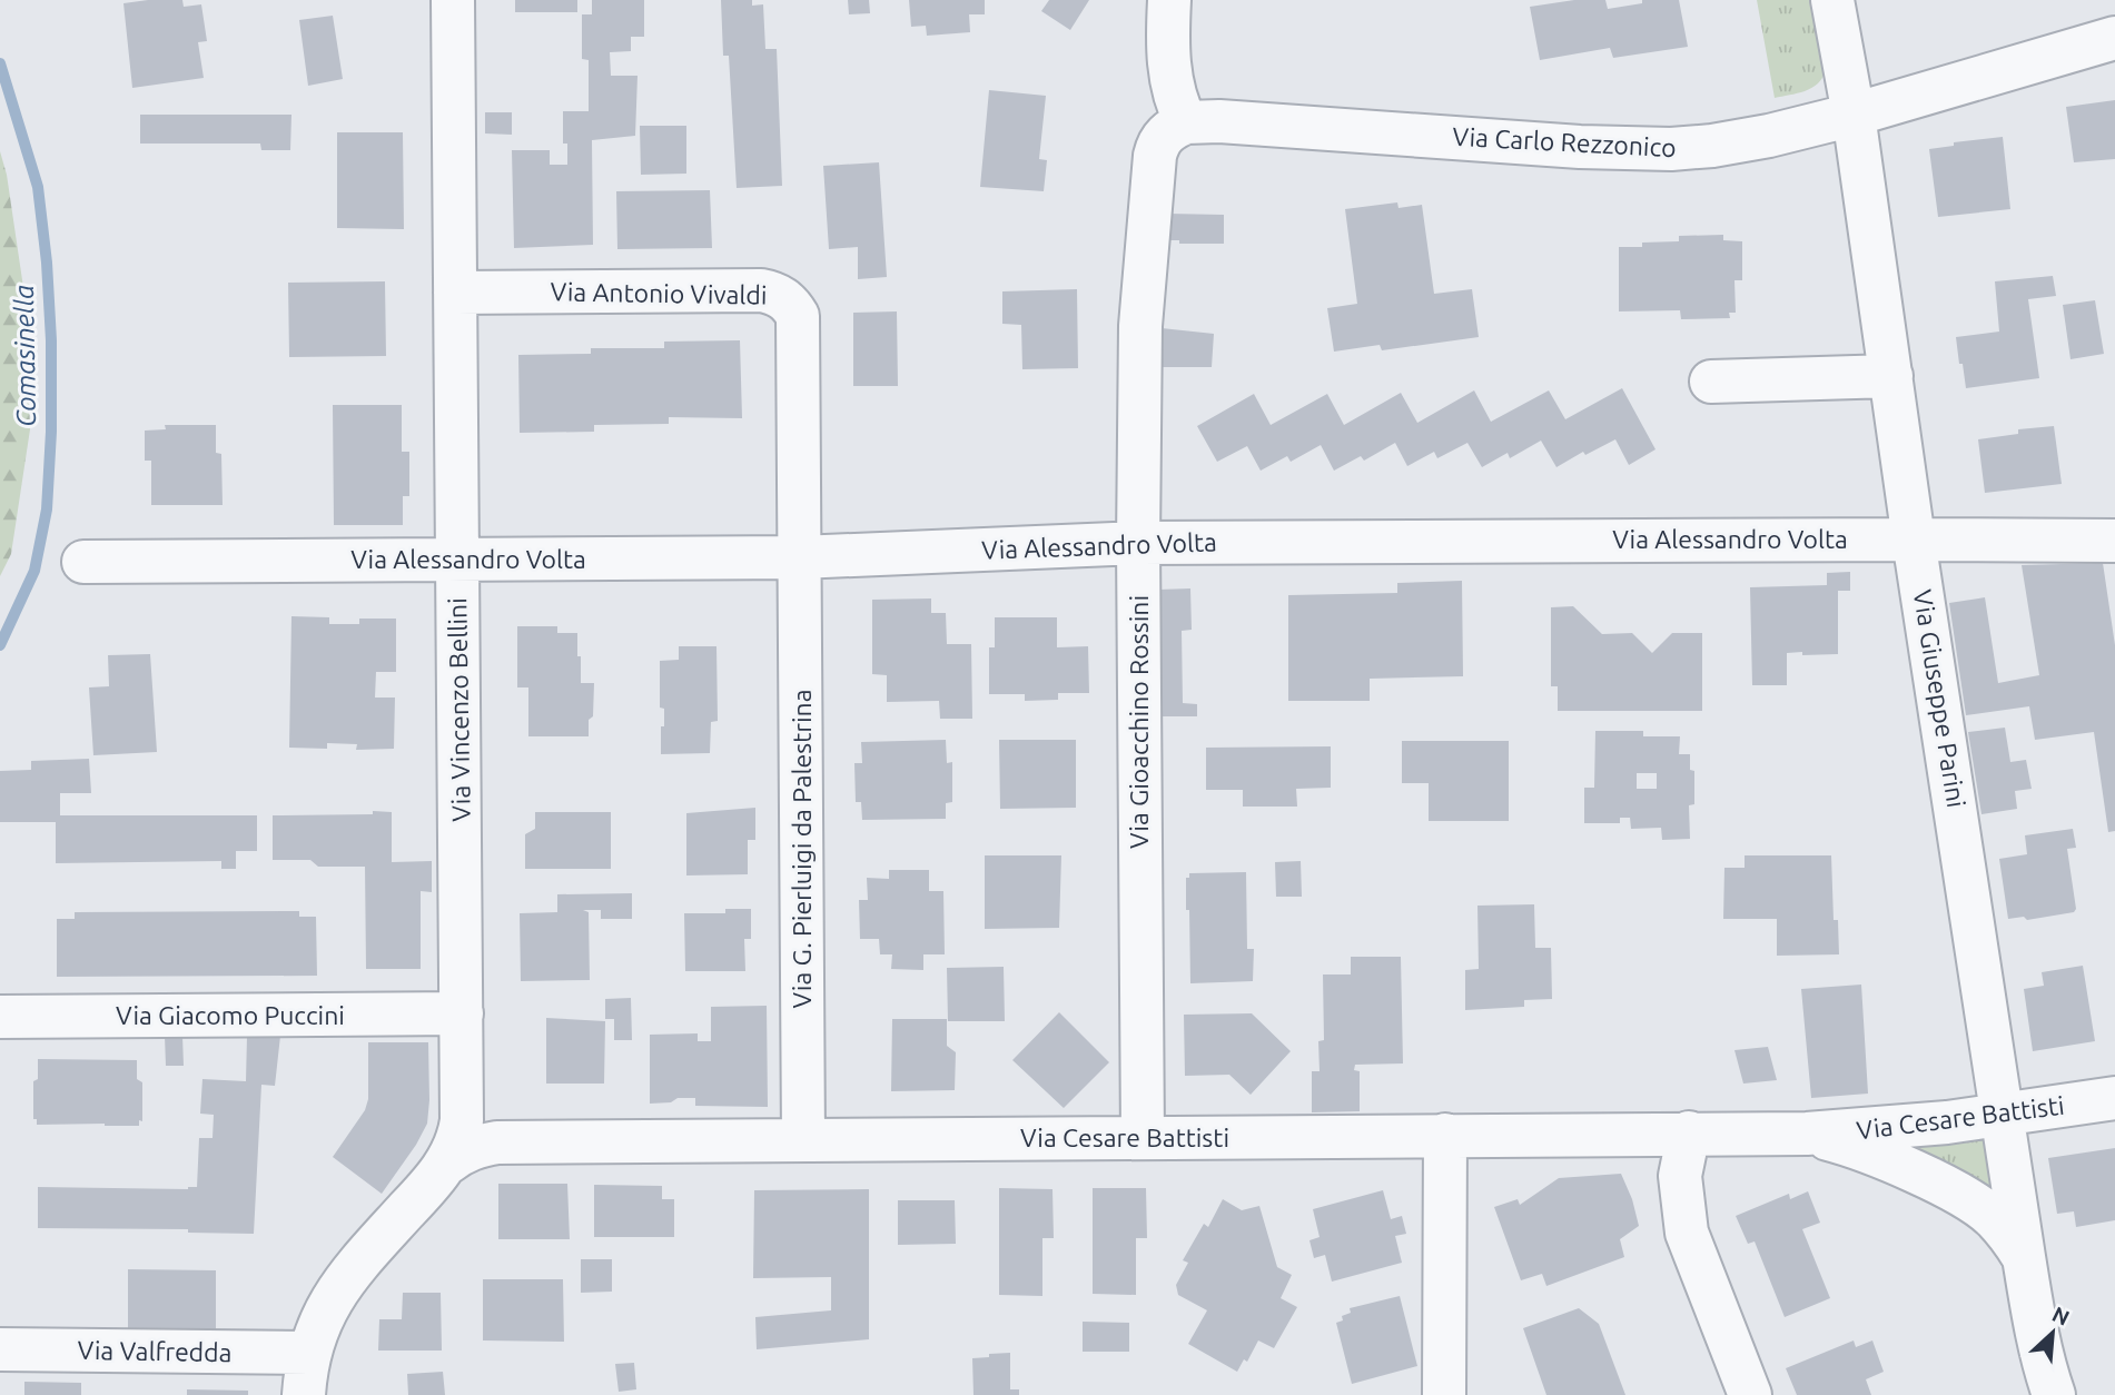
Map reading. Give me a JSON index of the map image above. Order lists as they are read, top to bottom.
{
  "streets": {
    "street": [
      "Via Carlo Rezzonico",
      "Via Antonio Vivaldi",
      "Via Alessandro Volta",
      "Via Giuseppe Parini",
      "Via Vincenzo Bellini",
      "Via Gioacchino Rossini",
      "Via G. Pierluigi da Palestrina",
      "Via Giacomo Puccini",
      "Via Cesare Battisti",
      "Via Valfredda"
    ]
  },
  "crossings": [
    ["Via Carlo Rezzonico", "Via Giuseppe Parini"],
    ["Via Carlo Rezzonico", "Via Gioacchino Rossini"],
    ["Via Antonio Vivaldi", "Via Alessandro Volta"],
    ["Via Antonio Vivaldi", "Via Vincenzo Bellini"],
    ["Via Antonio Vivaldi", "Via G. Pierluigi da Palestrina"],
    ["Via Alessandro Volta", "Via Giuseppe Parini"],
    ["Via Alessandro Volta", "Via Vincenzo Bellini"],
    ["Via Alessandro Volta", "Via Gioacchino Rossini"],
    ["Via Alessandro Volta", "Via G. Pierluigi da Palestrina"],
    ["Via Giuseppe Parini", "Via Cesare Battisti"],
    ["Via Vincenzo Bellini", "Via Giacomo Puccini"],
    ["Via Vincenzo Bellini", "Via Cesare Battisti"],
    ["Via Gioacchino Rossini", "Via Cesare Battisti"],
    ["Via G. Pierluigi da Palestrina", "Via Cesare Battisti"],
    ["Via Cesare Battisti", "Via Valfredda"]
  ],
  "water": ["Comasinella"],
  "north": "top right"
}
